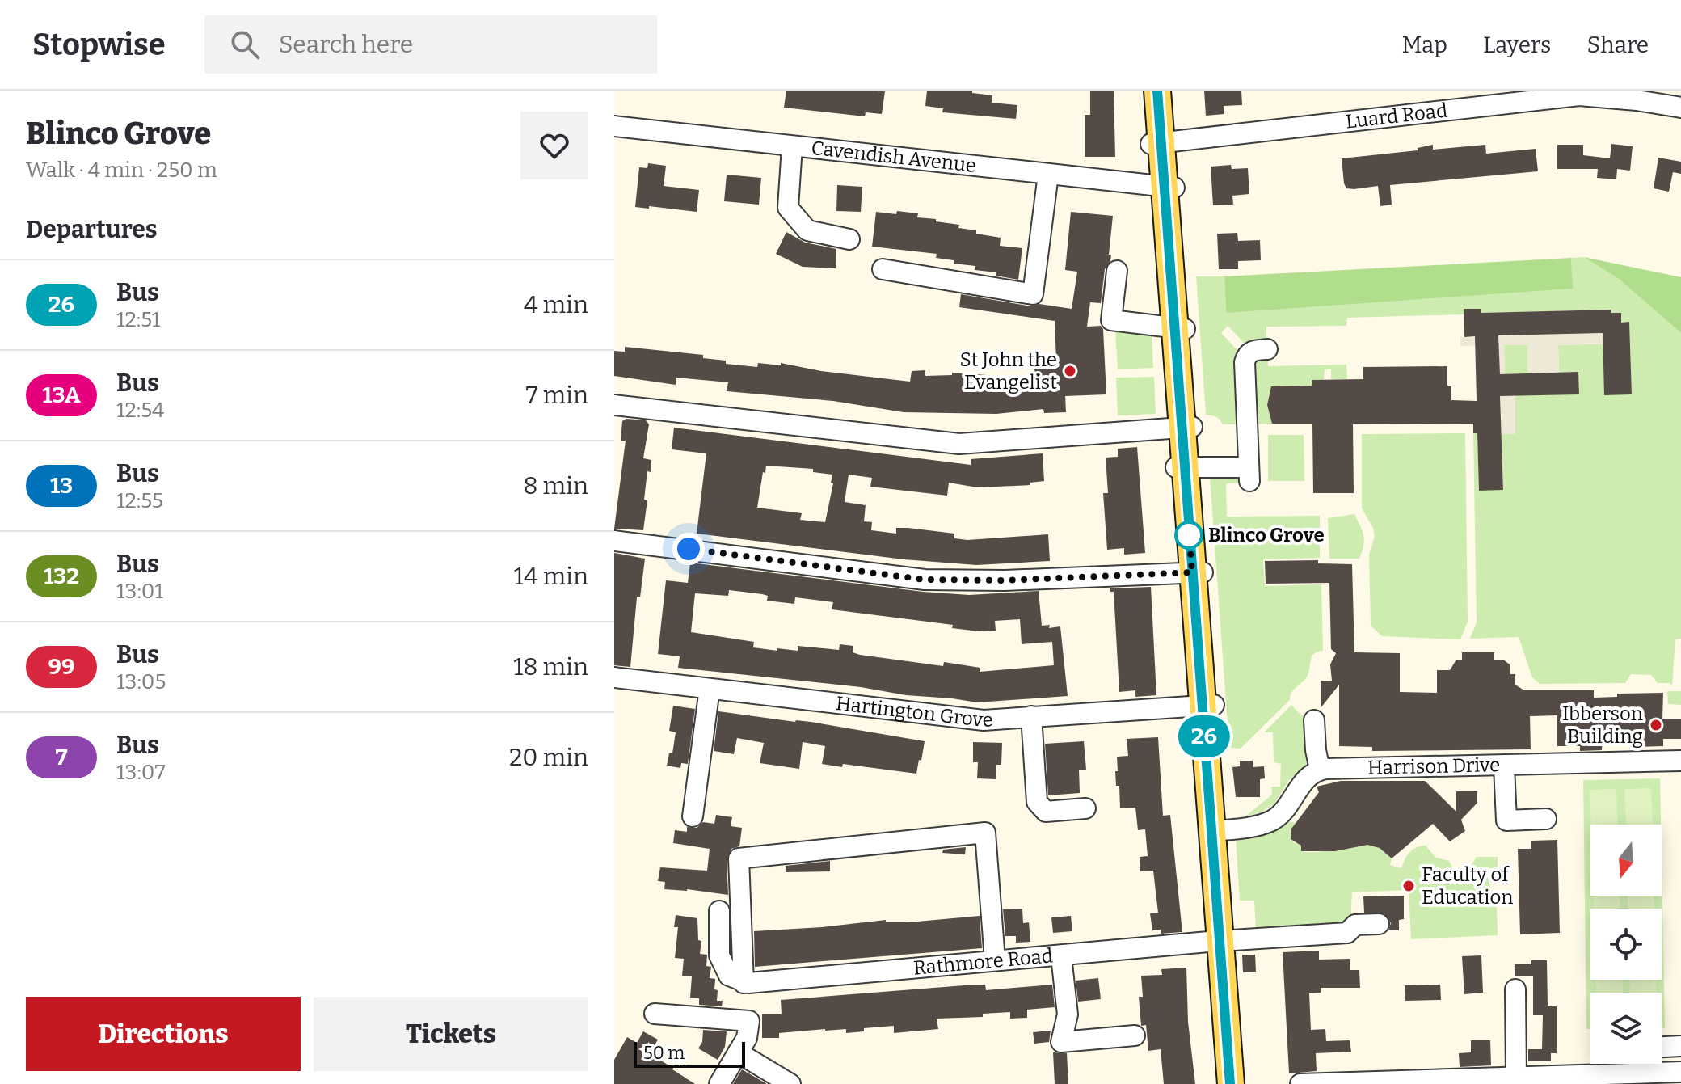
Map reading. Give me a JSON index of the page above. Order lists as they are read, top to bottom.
{
  "streets": {
    "street": [
      "Luard Road",
      "Cavendish Avenue",
      "Hartington Grove",
      "Harrison Drive",
      "Rathmore Road"
    ]
  },
  "places": [
    "St John the Evangelist",
    "Blinco Grove",
    "Ibberson Building",
    "Faculty of Education"
  ],
  "lines": ["bus line 26"],
  "scale_bar": "50 m",
  "north": "bottom",
  "page": {
    "header": "Stopwise",
    "search": "Search here",
    "nav": ["Map", "Layers", "Share"],
    "heading": [
      ["Blinco Grove", "Walk · 4 min · 250 m"],
      "Departures"
    ],
    "on_map": "26",
    "list": [
      {
        "mark": "26",
        "name": "Bus",
        "note": "12:51",
        "value": "4 min"
      },
      {
        "mark": "13A",
        "name": "Bus",
        "note": "12:54",
        "value": "7 min"
      },
      {
        "mark": "13",
        "name": "Bus",
        "note": "12:55",
        "value": "8 min"
      },
      {
        "mark": "132",
        "name": "Bus",
        "note": "13:01",
        "value": "14 min"
      },
      {
        "mark": "99",
        "name": "Bus",
        "note": "13:05",
        "value": "18 min"
      },
      {
        "mark": "7",
        "name": "Bus",
        "note": "13:07",
        "value": "20 min"
      }
    ],
    "buttons": ["Directions", "Tickets"],
    "scale": "50 m"
  }
}
